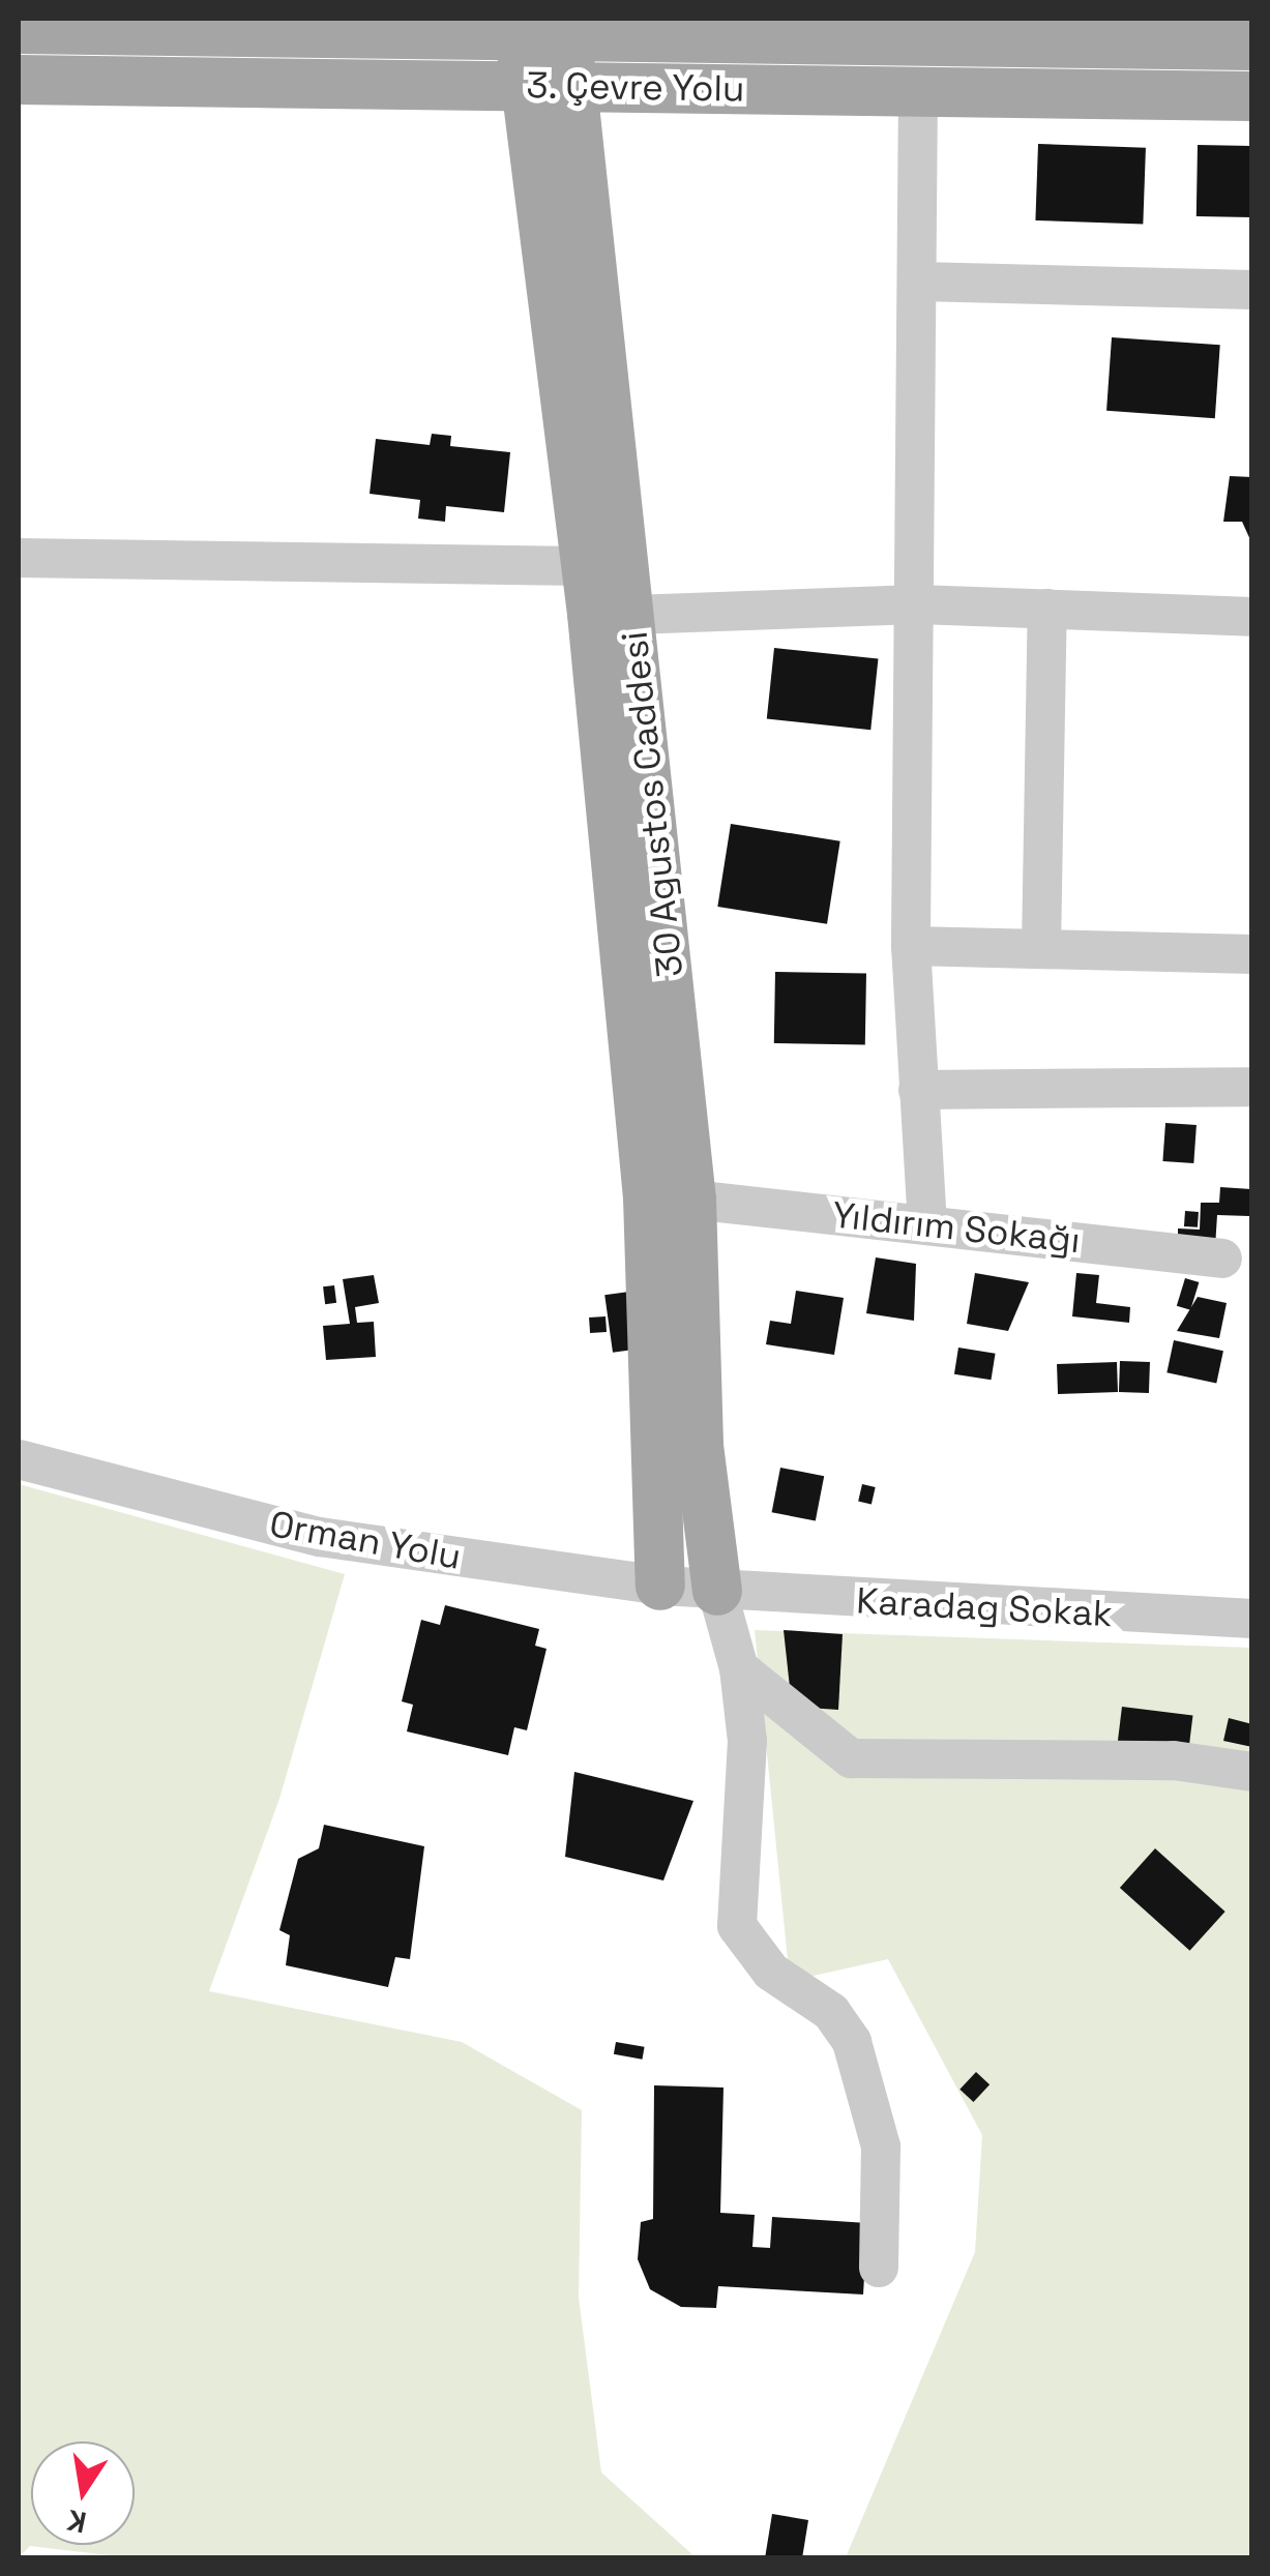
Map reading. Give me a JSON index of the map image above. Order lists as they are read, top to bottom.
{
  "streets": {
    "main road": ["3. Çevre Yolu", "30 Agustos Caddesi"],
    "street": ["Yıldırım Sokağı", "Orman Yolu", "Karadag Sokak"]
  },
  "crossings": [
    ["3. Çevre Yolu", "30 Agustos Caddesi"],
    ["30 Agustos Caddesi", "Yıldırım Sokağı"],
    ["30 Agustos Caddesi", "Orman Yolu"],
    ["30 Agustos Caddesi", "Karadag Sokak"],
    ["Orman Yolu", "Karadag Sokak"]
  ],
  "north": "bottom"
}
